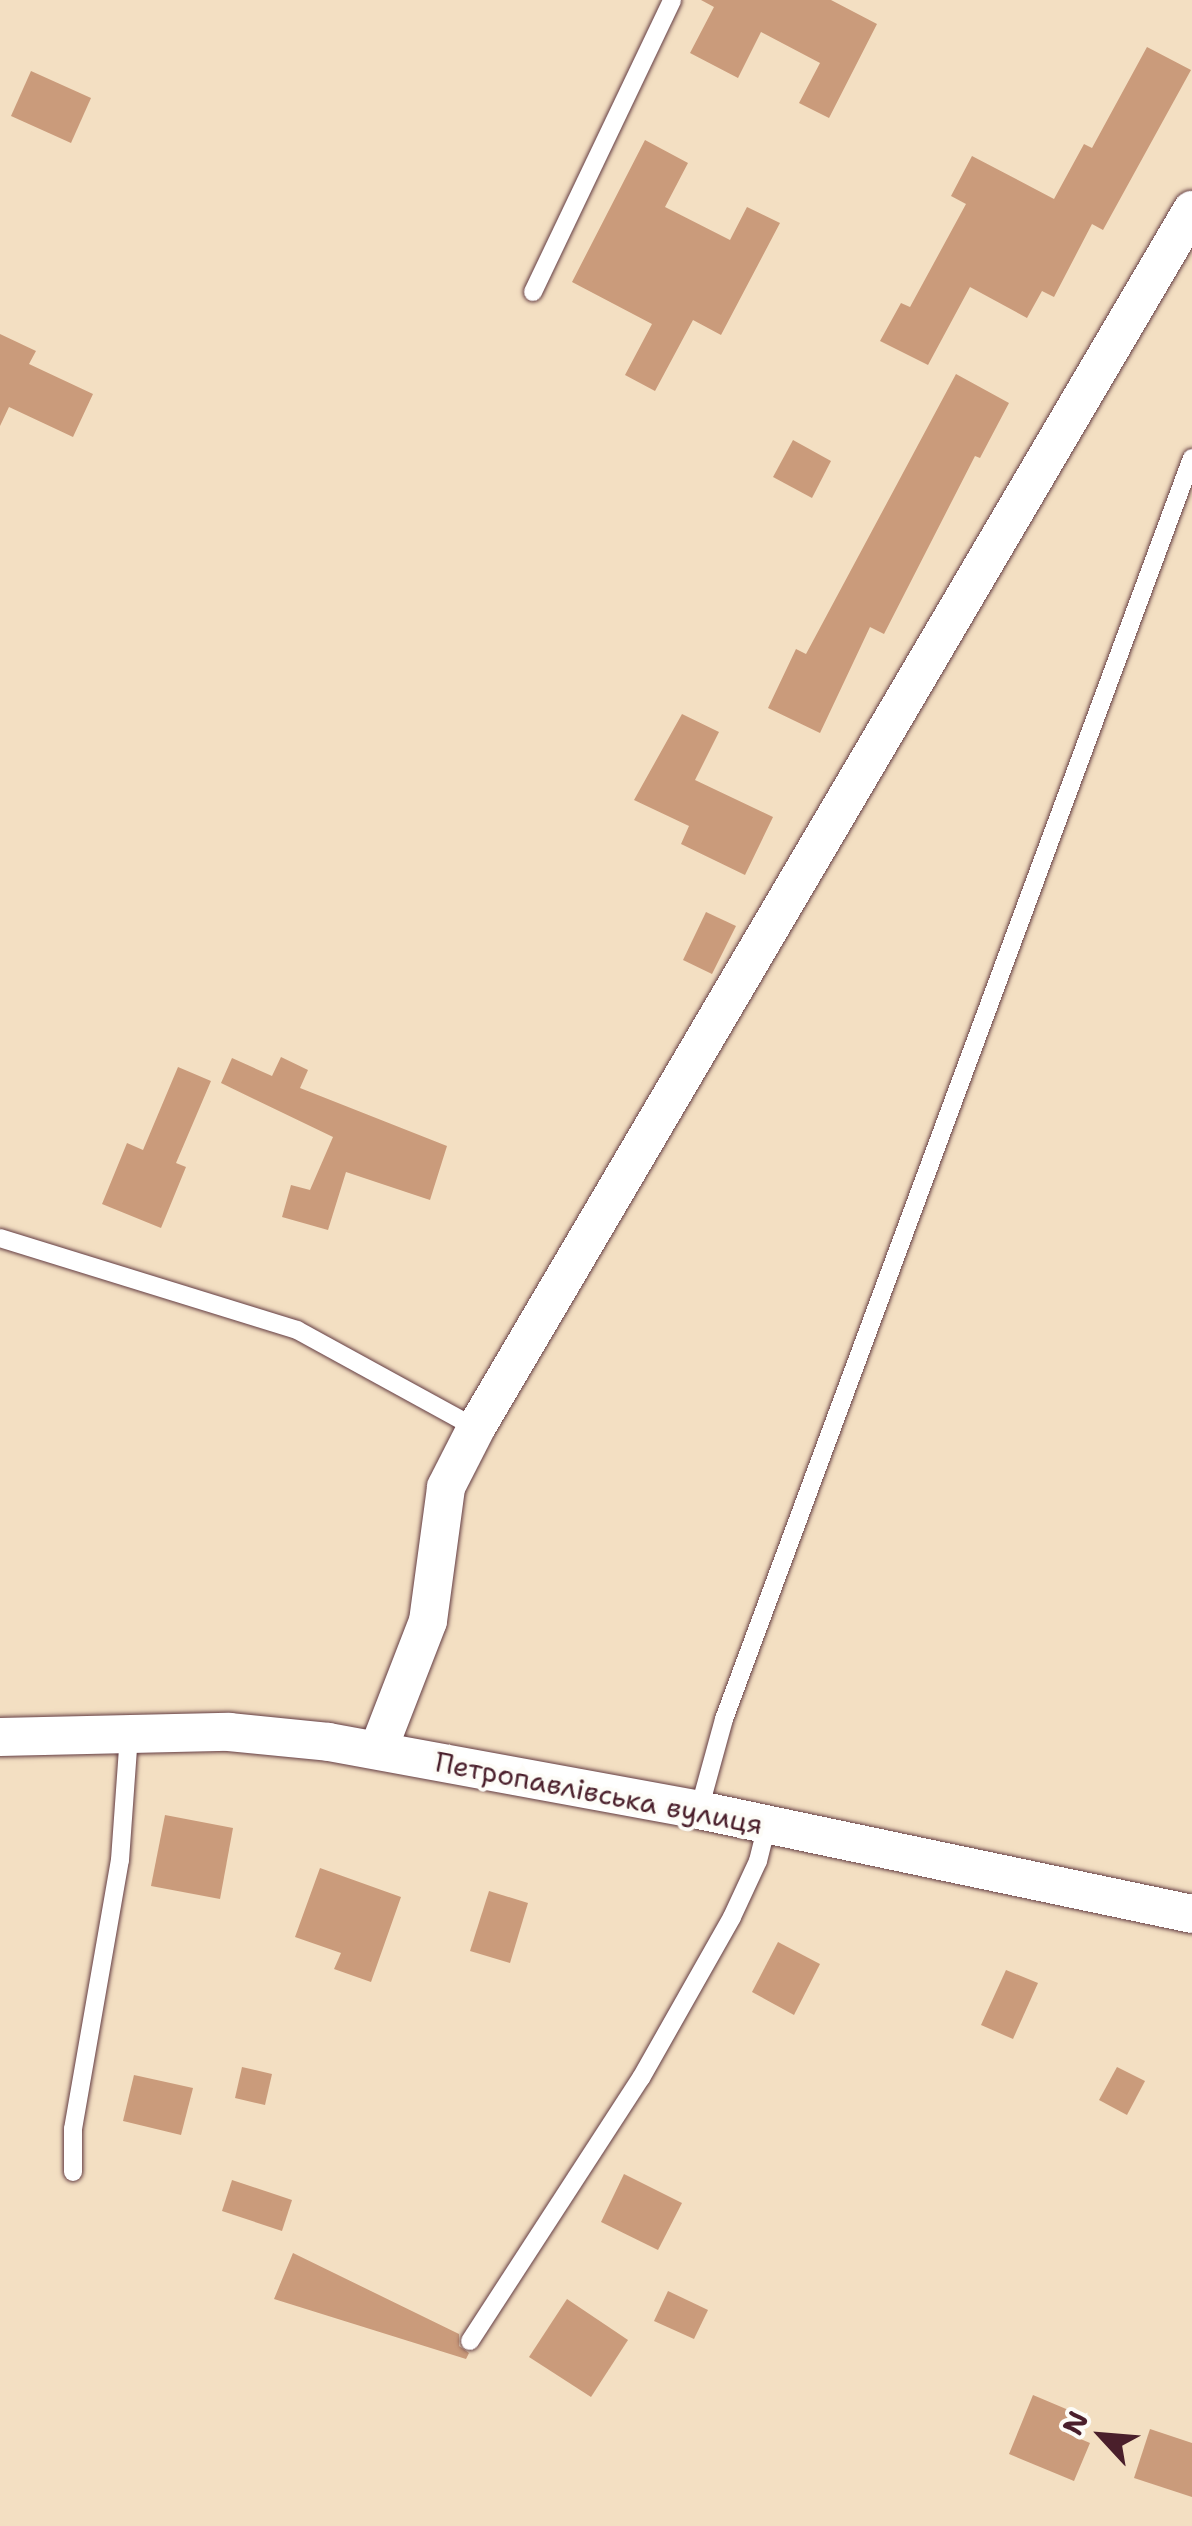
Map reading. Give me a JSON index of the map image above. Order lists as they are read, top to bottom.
{
  "streets": {
    "street": ["Петропавлівська вулиця"]
  },
  "north": "top left"
}
